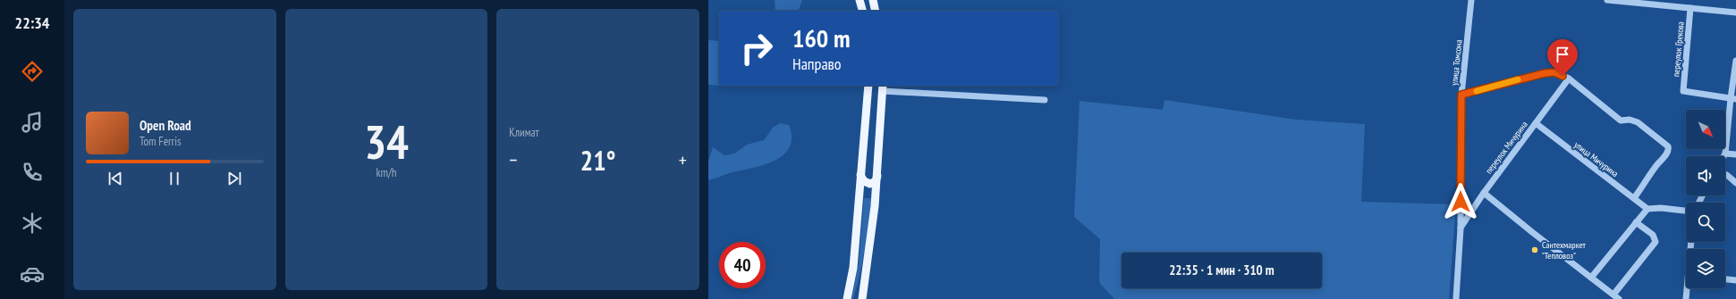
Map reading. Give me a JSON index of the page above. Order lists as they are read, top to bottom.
{
  "streets": {
    "street": [
      "переулок Грекова",
      "улица Томсона",
      "переулок Мичурина",
      "улица Мичурина"
    ]
  },
  "crossings": [
    ["улица Томсона", "переулок Мичурина"],
    ["переулок Мичурина", "улица Мичурина"]
  ],
  "places": ["Сантехмаркет \"Тепловоз\""],
  "north": "bottom right",
  "page": {
    "tabs": "22:34",
    "tile": [
      ["34", "km/h"],
      "Климат"
    ],
    "turn": ["160 m", "Направо"],
    "song": ["Open Road", "Tom Ferris"],
    "heat": ["−", "21°", "+"],
    "limit": "40",
    "trip": "22:35 · 1 мин · 310 m"
  }
}
